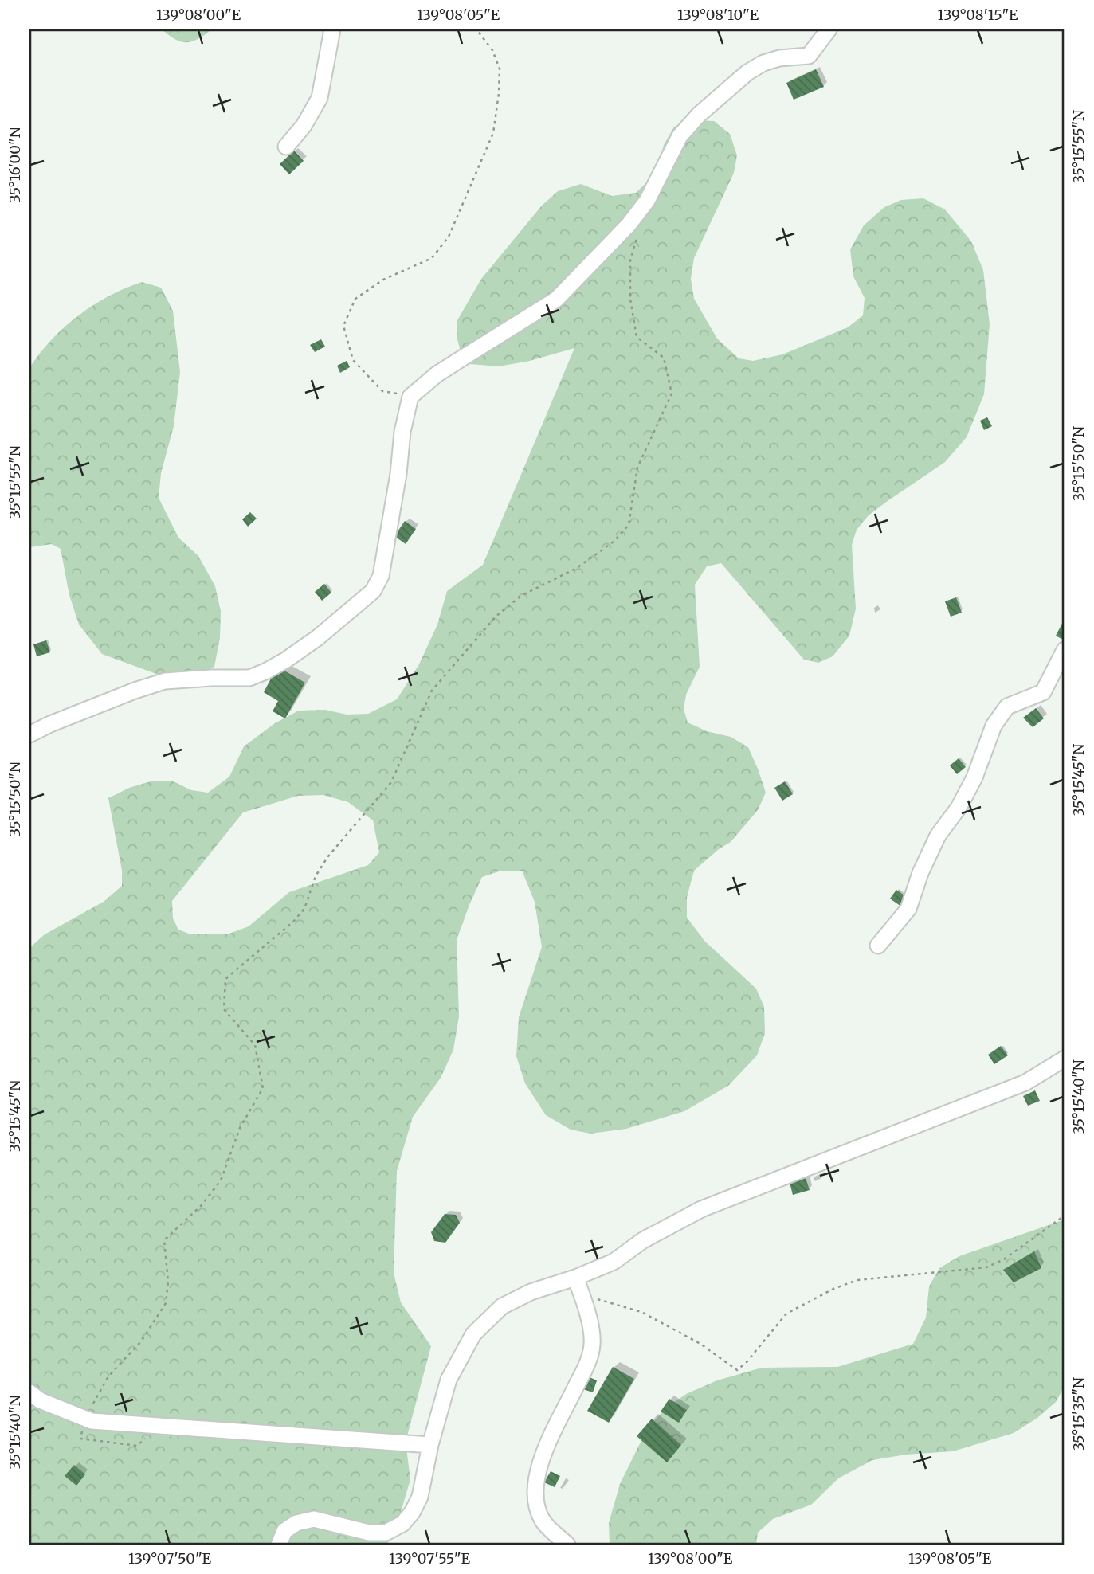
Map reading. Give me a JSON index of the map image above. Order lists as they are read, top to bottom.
{
  "coordinates": [
    "139°08'00\"E",
    "139°08'05\"E",
    "139°08'10\"E",
    "139°08'15\"E",
    "35°15'55\"N",
    "35°16'00\"N",
    "35°15'50\"N",
    "35°15'45\"N",
    "35°15'40\"N",
    "35°15'35\"N",
    "139°07'50\"E",
    "139°07'55\"E"
  ]
}
